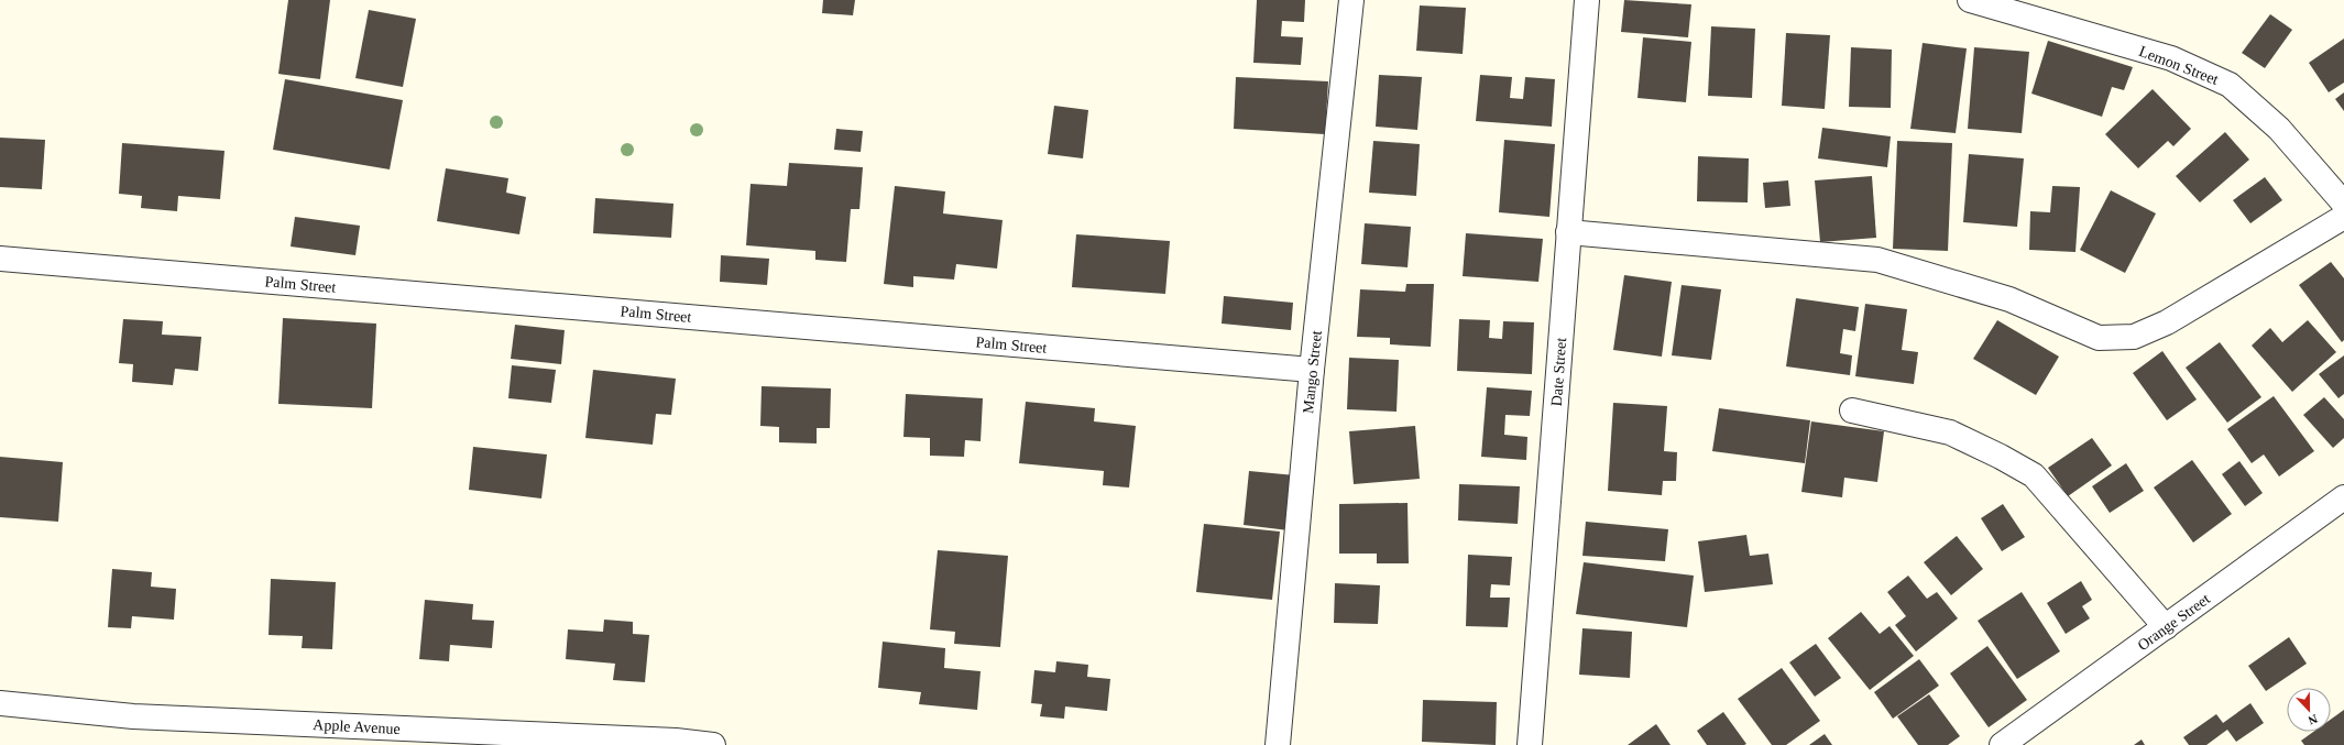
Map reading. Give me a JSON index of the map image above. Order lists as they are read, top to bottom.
{
  "streets": {
    "street": [
      "Lemon Street",
      "Palm Street",
      "Mango Street",
      "Date Street",
      "Orange Street",
      "Apple Avenue"
    ]
  },
  "crossings": [
    ["Palm Street", "Mango Street"]
  ],
  "north": "bottom"
}
